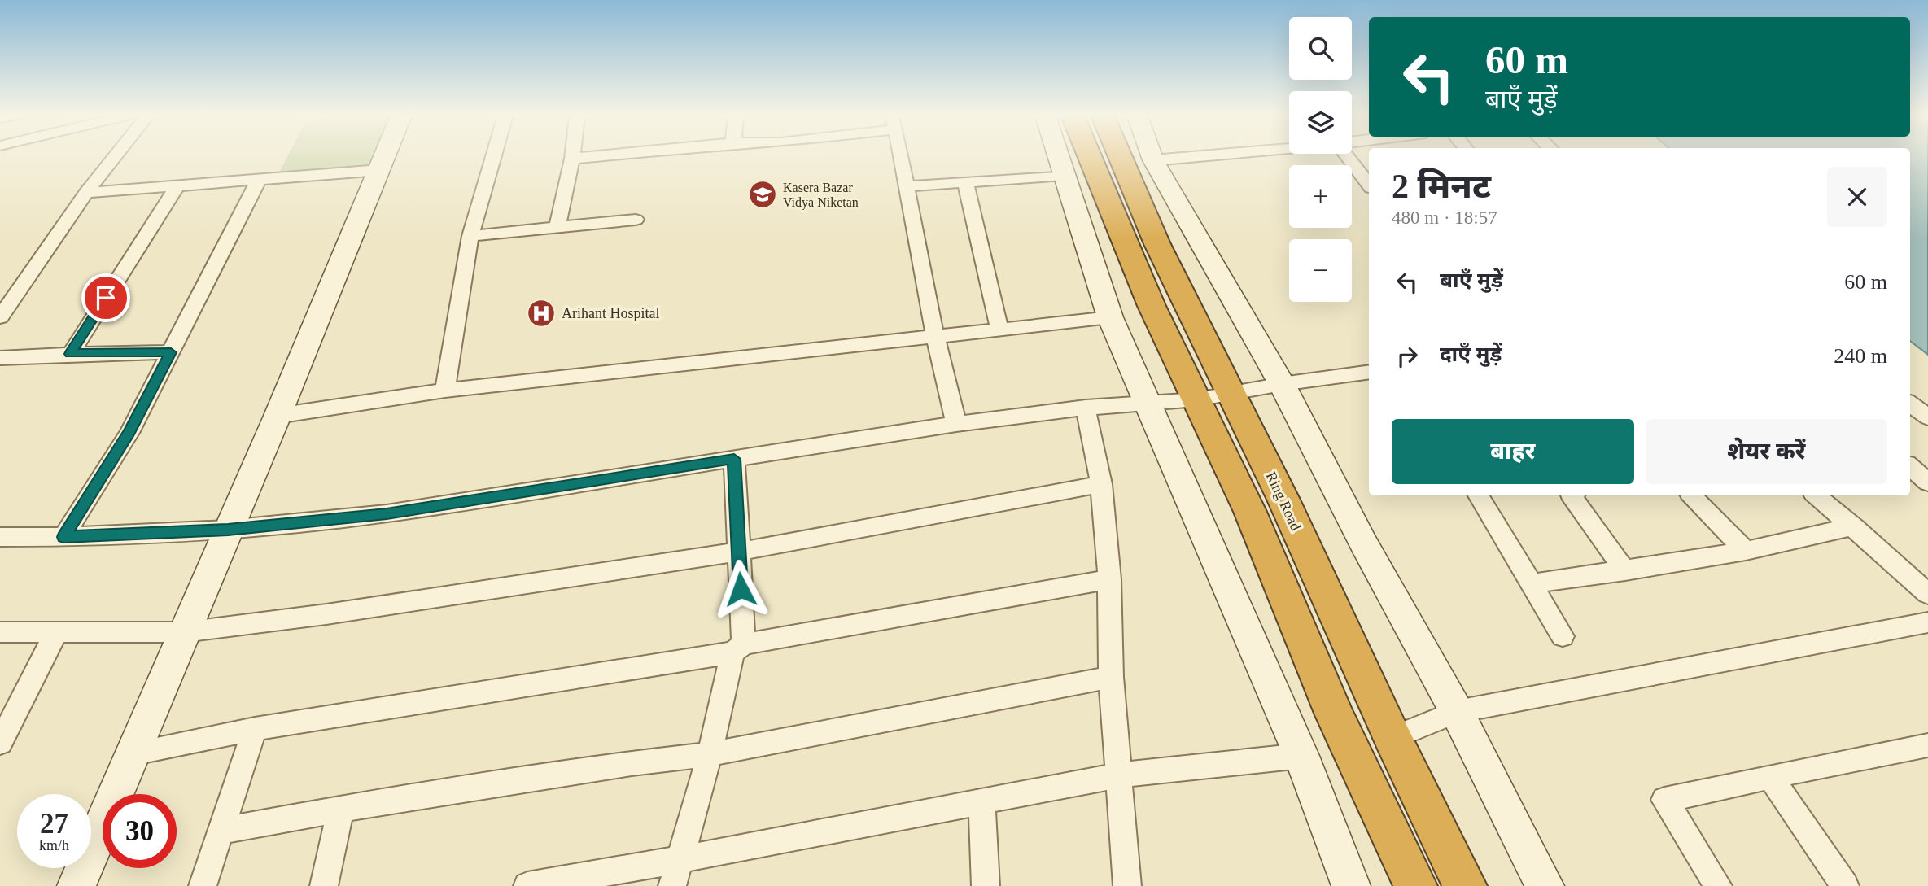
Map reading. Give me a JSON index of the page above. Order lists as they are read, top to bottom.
{
  "streets": {
    "highway": ["Ring Road"]
  },
  "places": {
    "school or university": ["Kasera Bazar Vidya Niketan"],
    "hospital": ["Arihant Hospital"]
  },
  "page": {
    "map_buttons": ["+", "−"],
    "turn": ["60 m", "बाएँ मुड़ें"],
    "heading": ["2 मिनट", "480 m · 18:57"],
    "list": [
      {
        "name": "बाएँ मुड़ें",
        "value": "60 m"
      },
      {
        "name": "दाएँ मुड़ें",
        "value": "240 m"
      }
    ],
    "buttons": ["बाहर", "शेयर करें"],
    "speed": "27 km/h",
    "limit": "30"
  }
}
